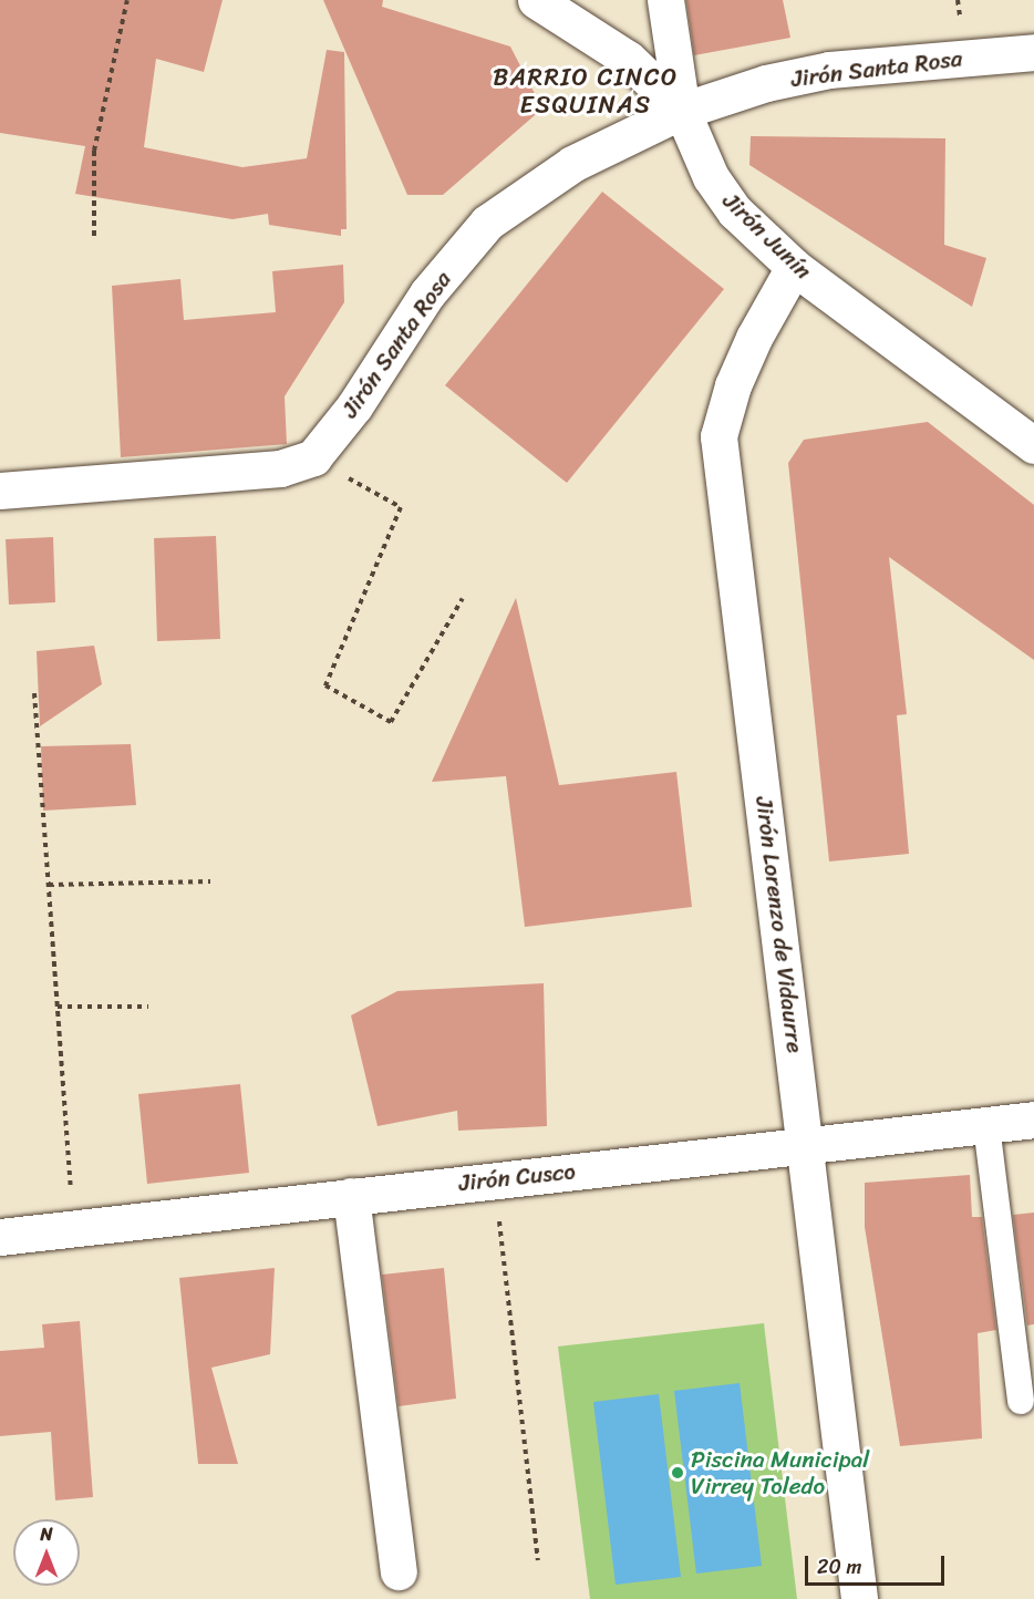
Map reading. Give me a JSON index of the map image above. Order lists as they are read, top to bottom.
{
  "streets": {
    "street": [
      "Jirón Santa Rosa",
      "Jirón Junín",
      "Jirón Lorenzo de Vidaurre",
      "Jirón Cusco"
    ]
  },
  "crossings": [
    ["Jirón Santa Rosa", "Jirón Junín"],
    ["Jirón Junín", "Jirón Lorenzo de Vidaurre"],
    ["Jirón Lorenzo de Vidaurre", "Jirón Cusco"]
  ],
  "districts": ["BARRIO CINCO ESQUINAS"],
  "places": ["Piscina Municipal Virrey Toledo"],
  "scale_bar": "20 m",
  "north": "top"
}
